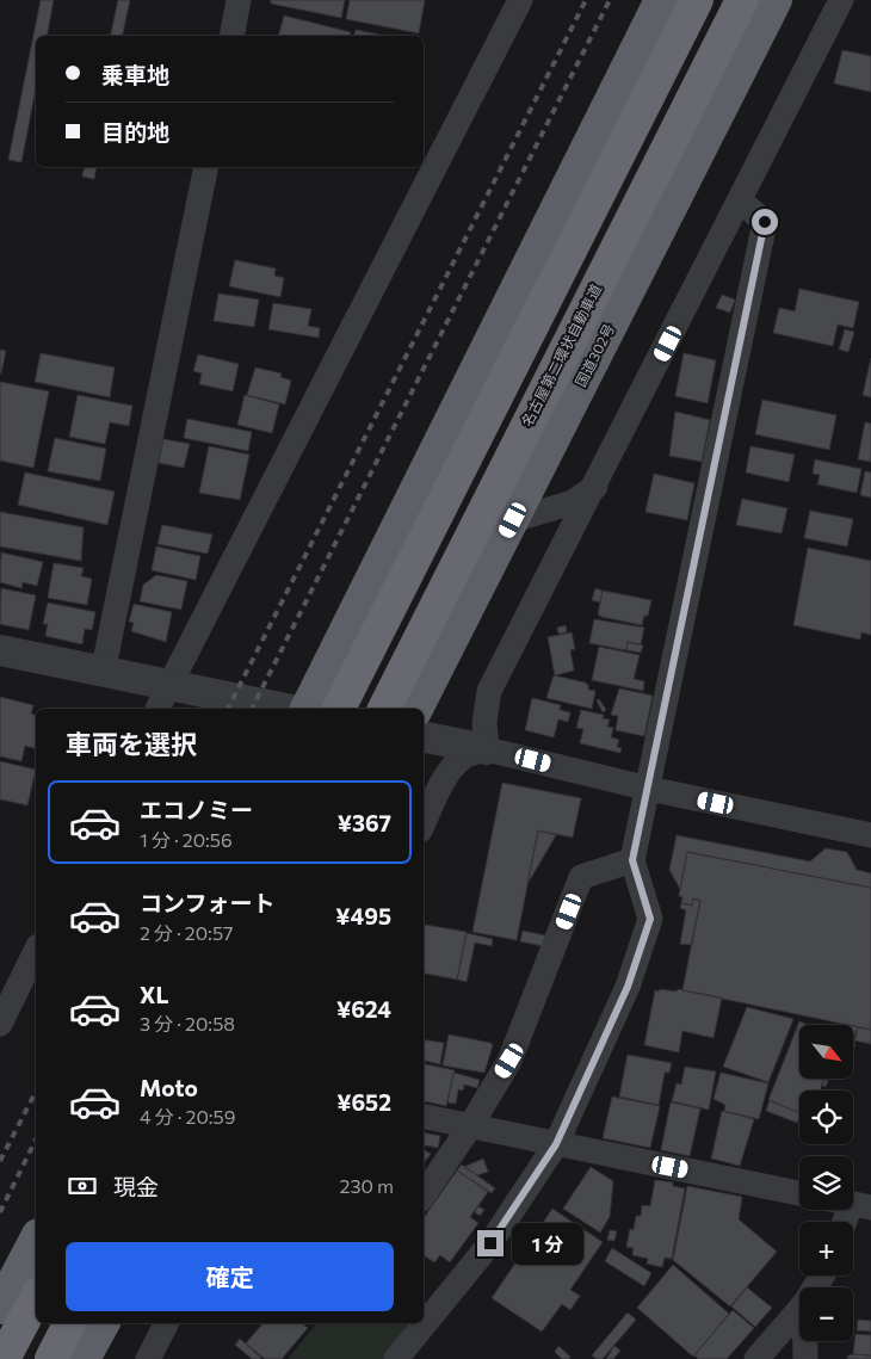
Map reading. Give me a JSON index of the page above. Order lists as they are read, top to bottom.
{
  "streets": {
    "highway": ["名古屋第二環状自動車道", "国道302号"]
  },
  "north": "bottom right",
  "page": {
    "banner": ["乗車地", "目的地"],
    "heading": "車両を選択",
    "list": [
      {
        "name": "エコノミー",
        "note": "1 分 · 20:56",
        "value": "¥367"
      },
      {
        "name": "コンフォート",
        "note": "2 分 · 20:57",
        "value": "¥495"
      },
      {
        "name": "XL",
        "note": "3 分 · 20:58",
        "value": "¥624"
      },
      {
        "name": "Moto",
        "note": "4 分 · 20:59",
        "value": "¥652"
      }
    ],
    "map_buttons": ["+", "−"],
    "pay": ["現金", "230 m"],
    "bubble": "1 分",
    "buttons": "確定"
  }
}
